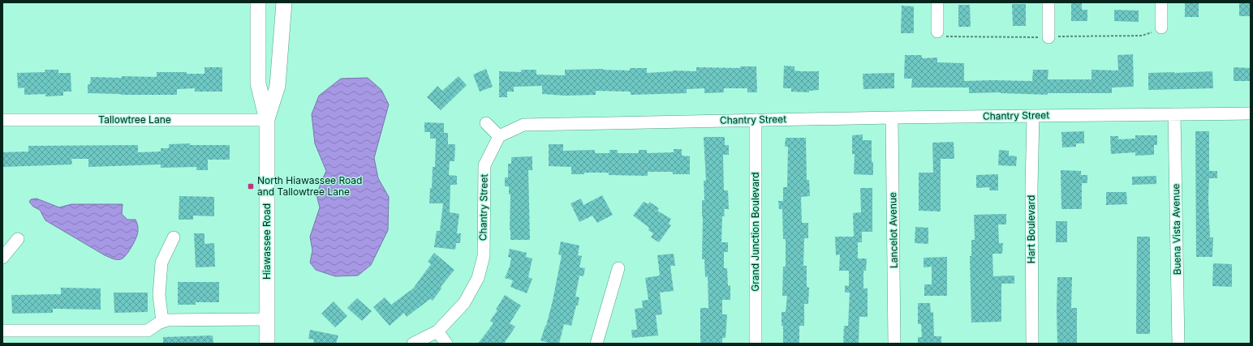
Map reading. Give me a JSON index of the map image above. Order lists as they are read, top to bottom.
{
  "streets": {
    "main road": ["Hiawassee Road"],
    "street": [
      "Chantry Street",
      "Tallowtree Lane",
      "Hart Boulevard",
      "Buena Vista Avenue",
      "Lancelot Avenue",
      "Grand Junction Boulevard"
    ]
  },
  "crossings": [
    ["Chantry Street", "Hart Boulevard"],
    ["Chantry Street", "Buena Vista Avenue"],
    ["Chantry Street", "Lancelot Avenue"],
    ["Chantry Street", "Grand Junction Boulevard"],
    ["Tallowtree Lane", "Hiawassee Road"]
  ],
  "places": {
    "transit": ["North Hiawassee Road and Tallowtree Lane"]
  }
}
